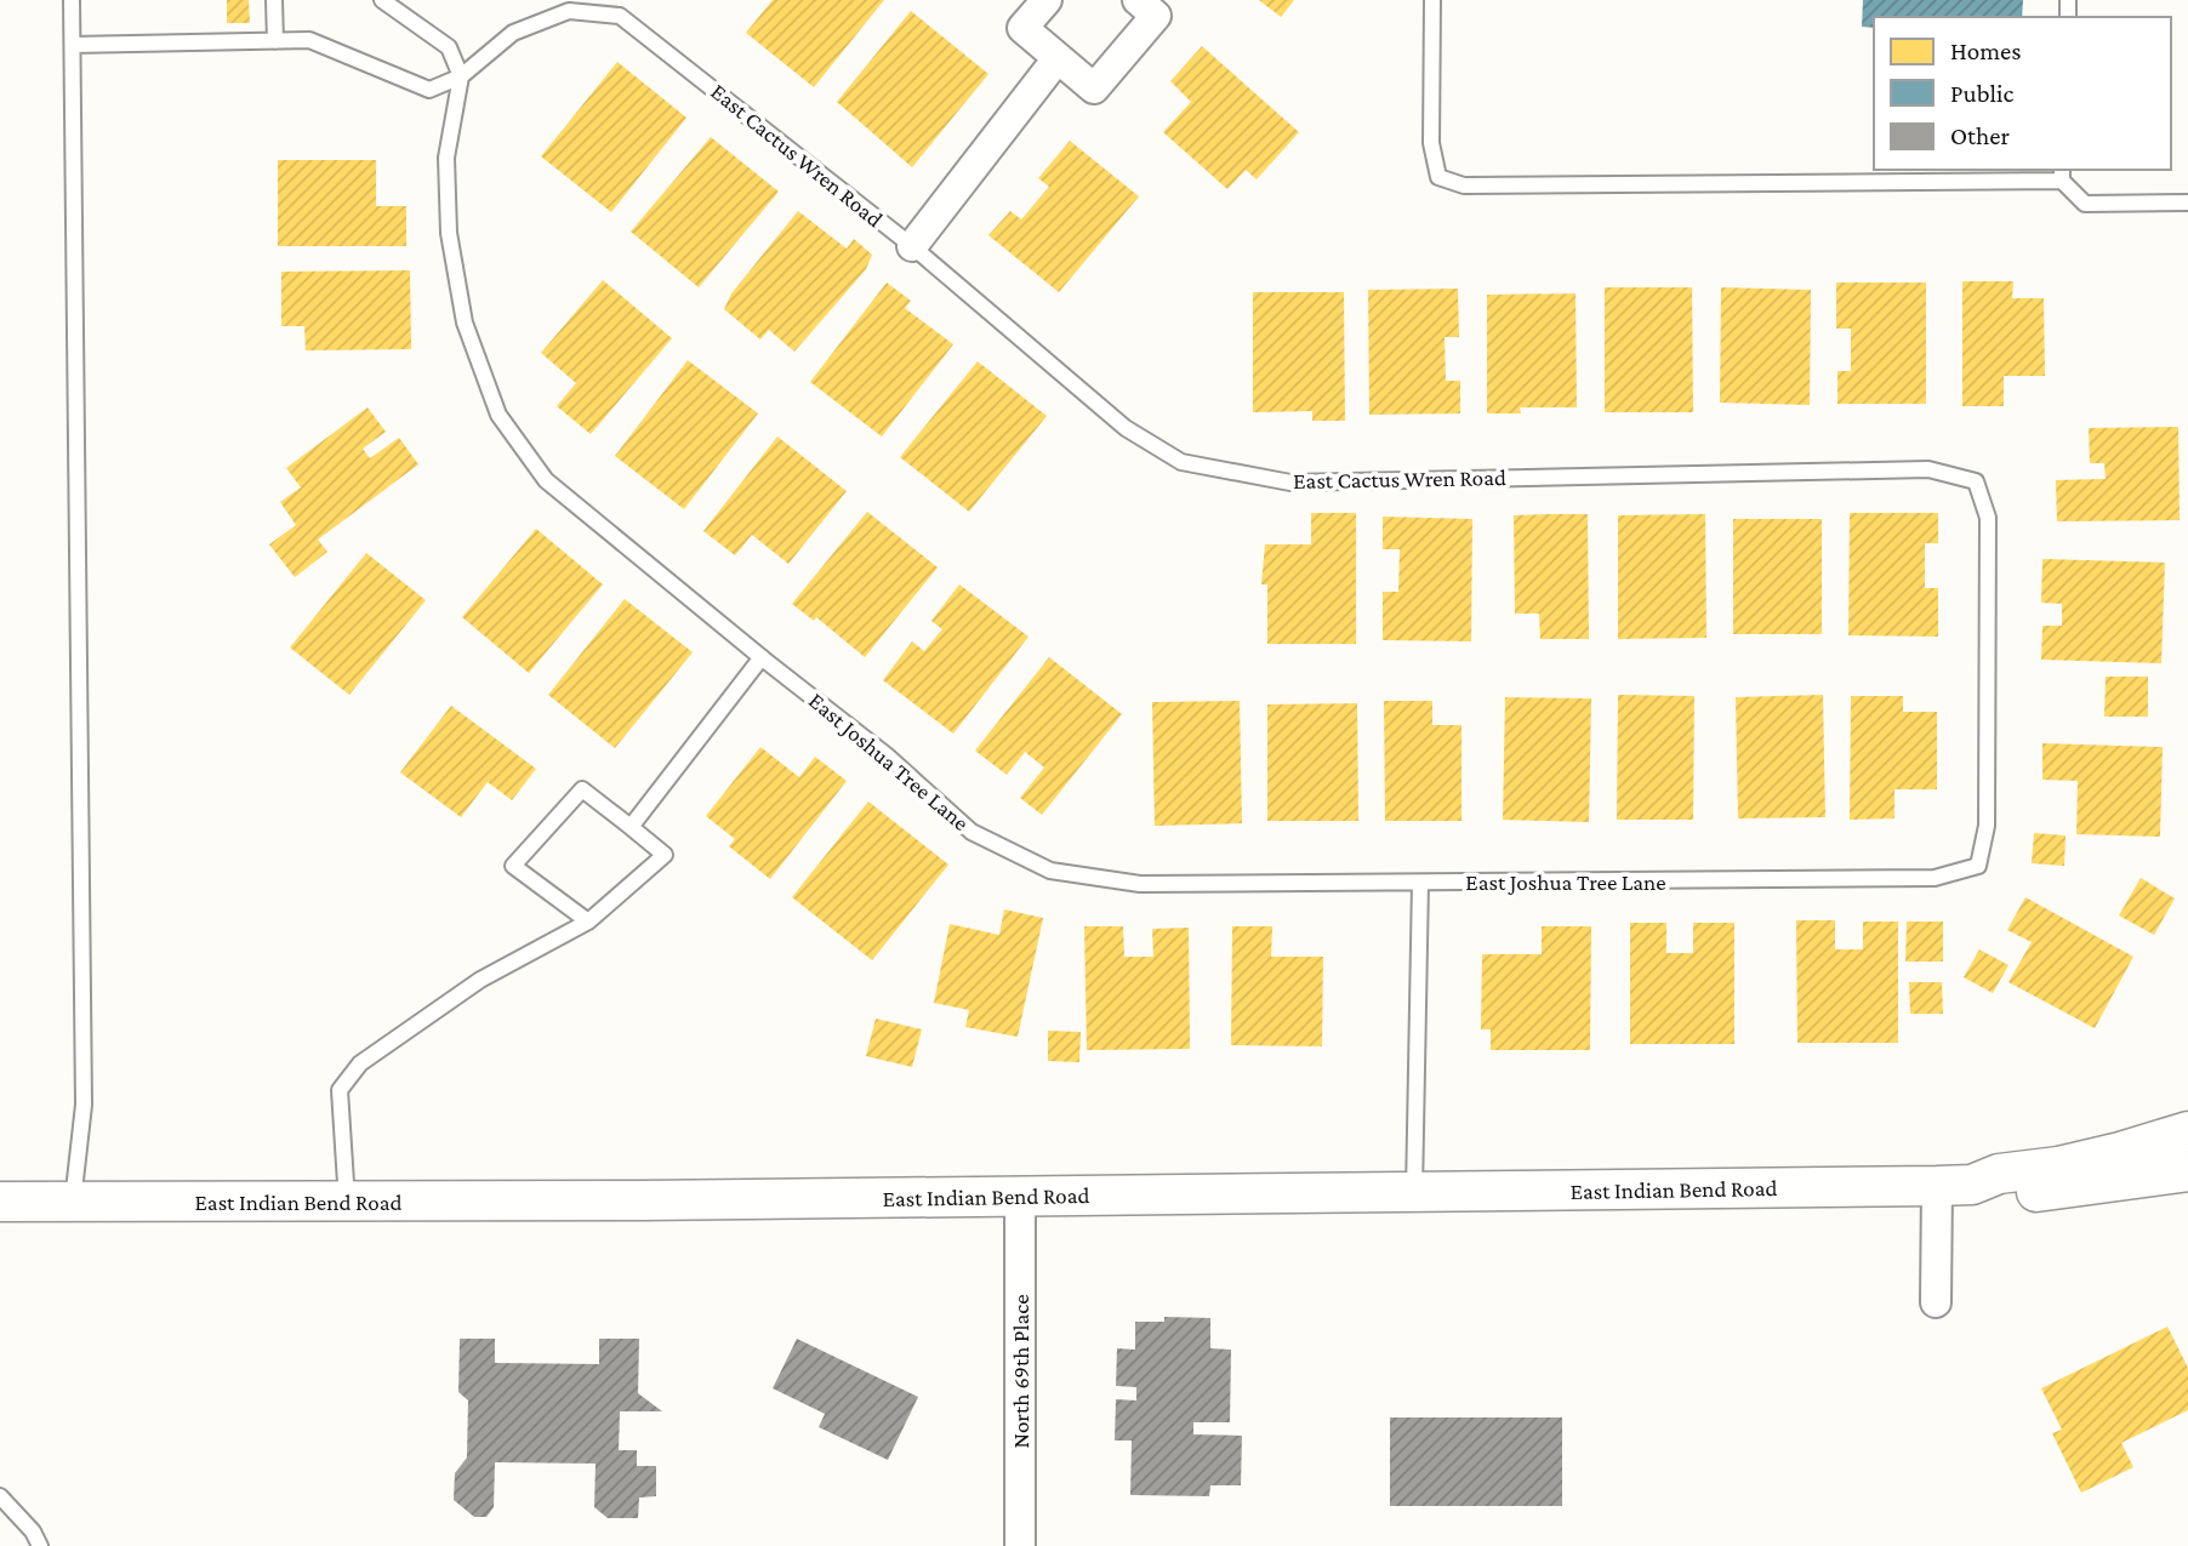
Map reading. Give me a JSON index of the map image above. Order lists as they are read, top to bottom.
{
  "streets": {
    "street": ["East Indian Bend Road", "North 69th Place"],
    "lane": ["East Cactus Wren Road", "East Joshua Tree Lane"]
  },
  "crossings": [
    ["East Cactus Wren Road", "East Joshua Tree Lane"],
    ["East Indian Bend Road", "North 69th Place"]
  ],
  "legend": ["Homes", "Public", "Other"]
}
